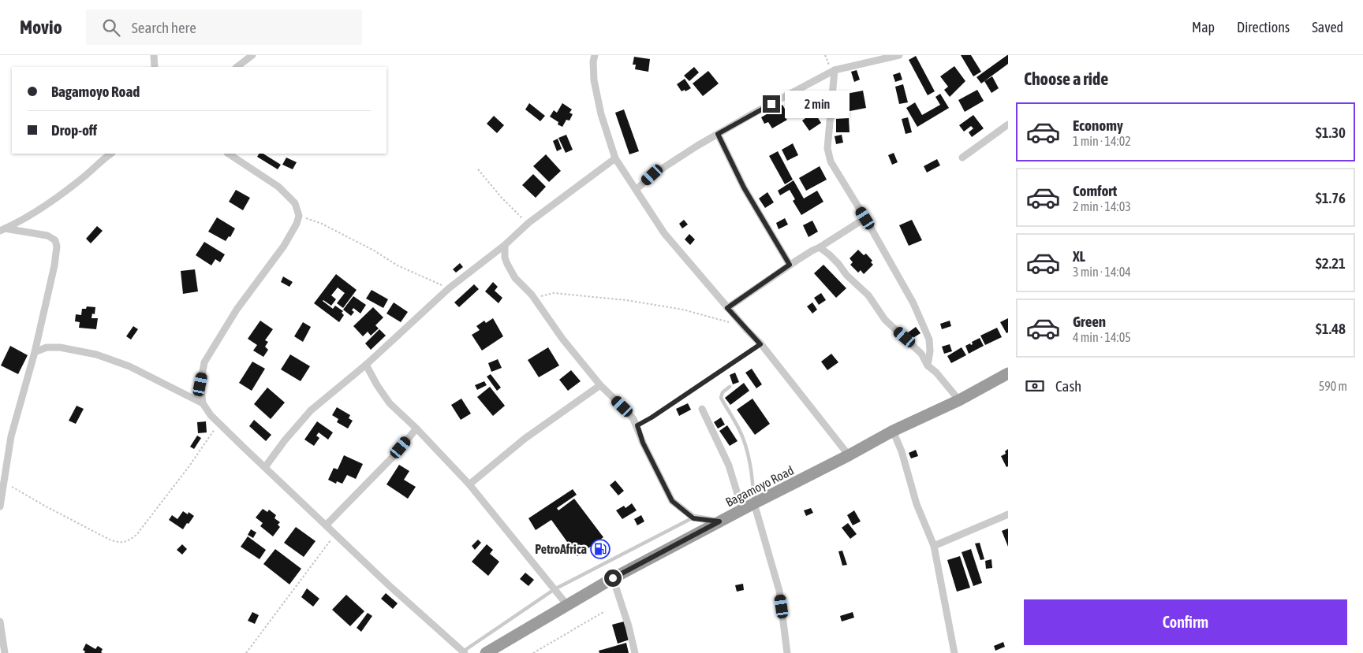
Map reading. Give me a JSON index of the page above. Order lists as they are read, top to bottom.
{
  "streets": {
    "highway": ["Bagamoyo Road"]
  },
  "places": {
    "fuel station": ["PetroAfrica"]
  },
  "page": {
    "header": "Movio",
    "search": "Search here",
    "nav": ["Map", "Directions", "Saved"],
    "heading": "Choose a ride",
    "banner": ["Bagamoyo Road", "Drop-off"],
    "bubble": "2 min",
    "list": [
      {
        "name": "Economy",
        "note": "1 min · 14:02",
        "value": "$1.30"
      },
      {
        "name": "Comfort",
        "note": "2 min · 14:03",
        "value": "$1.76"
      },
      {
        "name": "XL",
        "note": "3 min · 14:04",
        "value": "$2.21"
      },
      {
        "name": "Green",
        "note": "4 min · 14:05",
        "value": "$1.48"
      }
    ],
    "pay": ["Cash", "590 m"],
    "buttons": "Confirm"
  }
}
